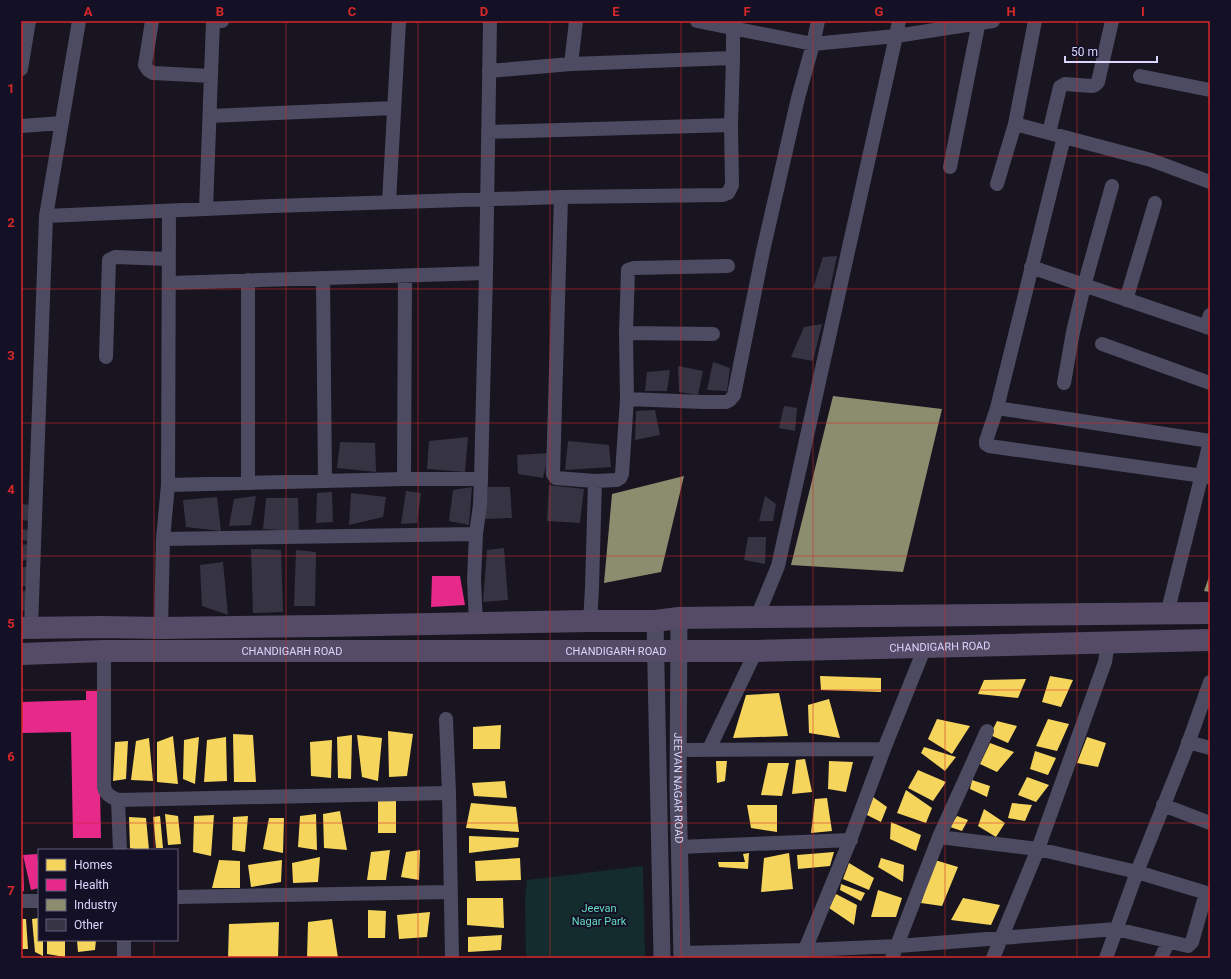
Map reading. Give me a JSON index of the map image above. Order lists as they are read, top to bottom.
{
  "streets": {
    "main road": ["CHANDIGARH ROAD"],
    "street": ["JEEVAN NAGAR ROAD"]
  },
  "crossings": [
    ["CHANDIGARH ROAD", "JEEVAN NAGAR ROAD"]
  ],
  "parks": ["Jeevan Nagar Park"],
  "legend": [
    "Homes",
    "Health",
    "Industry",
    "Other"
  ],
  "scale_bar": "50 m",
  "grid": {
    "columns": [
      "A",
      "B",
      "C",
      "D",
      "E",
      "F",
      "G",
      "H",
      "I"
    ],
    "rows": [
      "1",
      "2",
      "3",
      "4",
      "5",
      "6",
      "7"
    ]
  }
}
